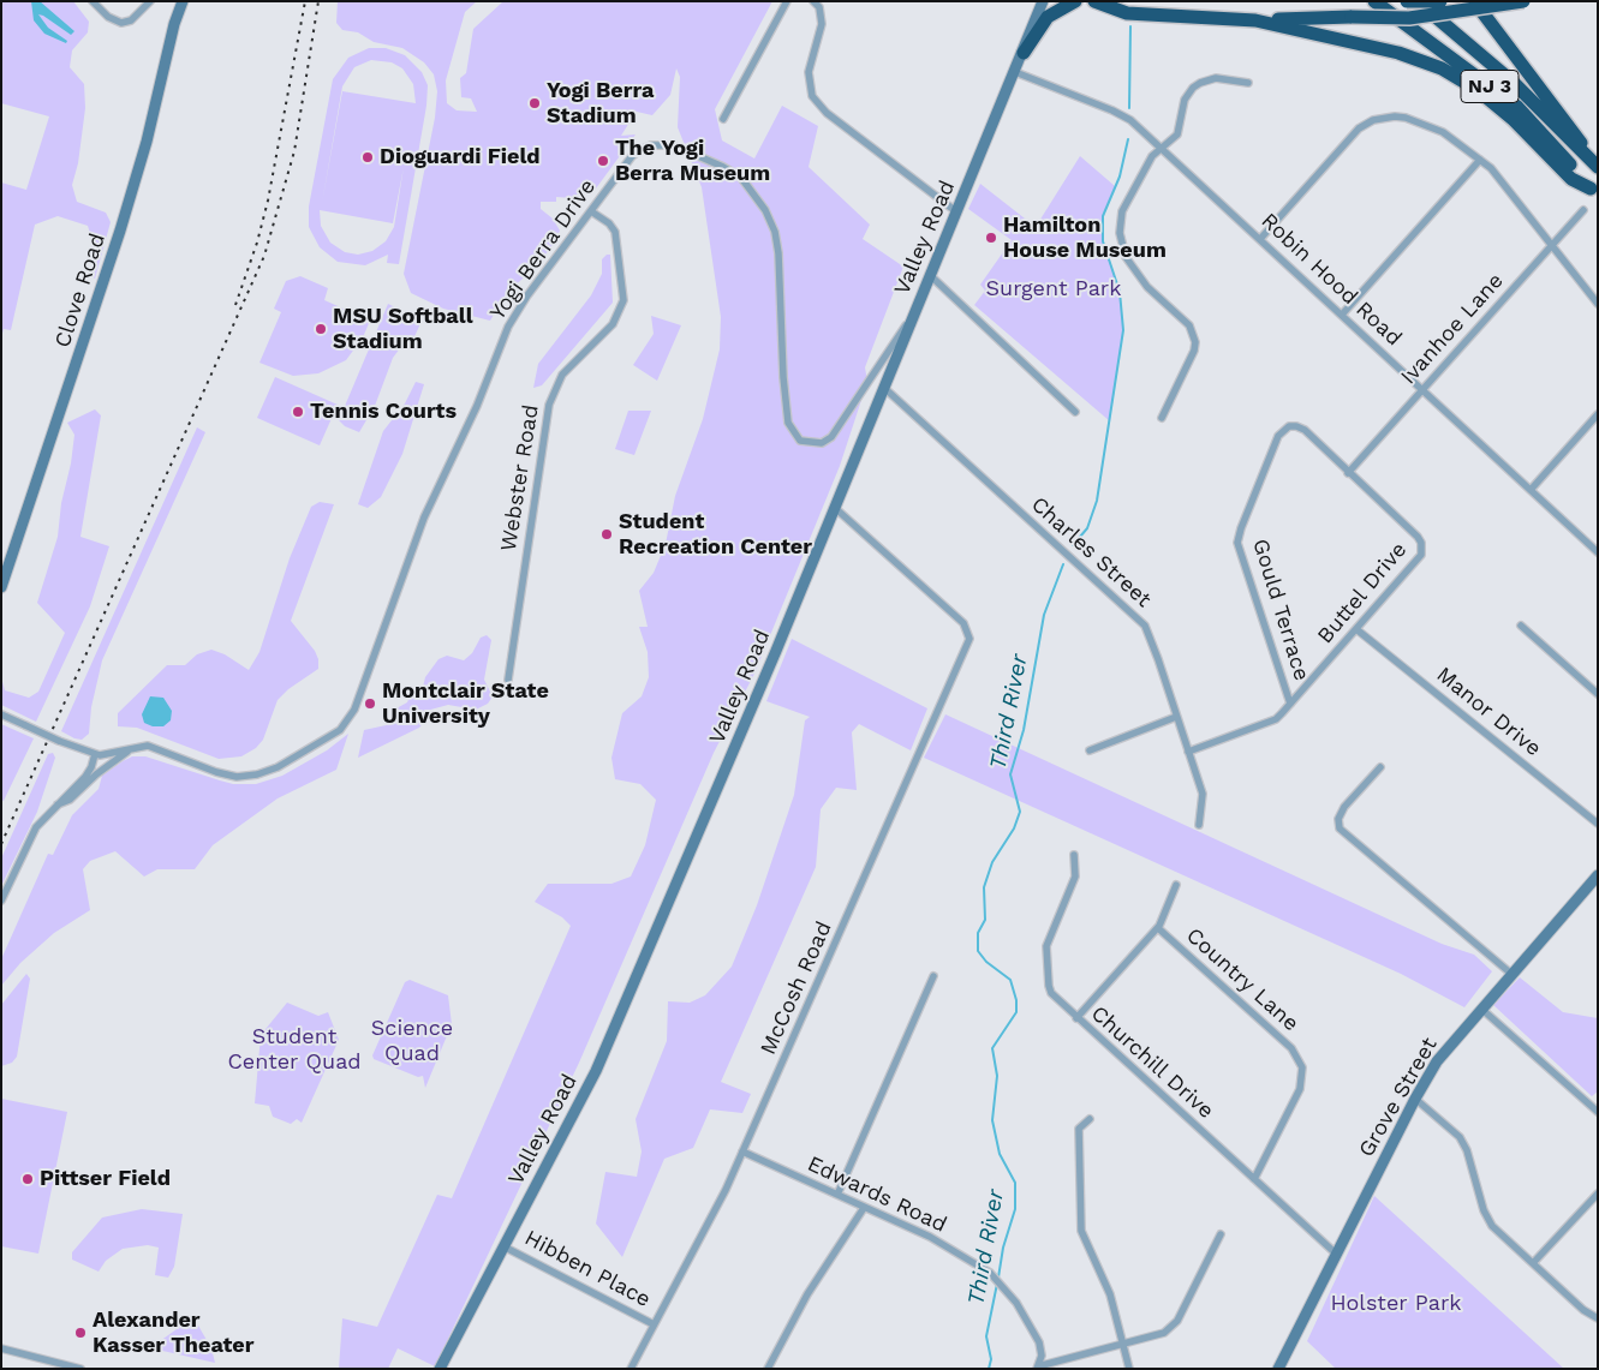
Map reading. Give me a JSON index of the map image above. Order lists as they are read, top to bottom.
{
  "streets": {
    "highway": ["NJ 3"],
    "main road": ["Valley Road", "Clove Road", "Grove Street"],
    "street": [
      "Yogi Berra Drive",
      "Robin Hood Road",
      "Ivanhoe Lane",
      "Webster Road",
      "Charles Street",
      "Buttel Drive",
      "Gould Terrace",
      "Manor Drive",
      "Country Lane",
      "McCosh Road",
      "Churchill Drive",
      "Edwards Road",
      "Hibben Place"
    ]
  },
  "crossings": [
    ["Valley Road", "Yogi Berra Drive"],
    ["Valley Road", "Robin Hood Road"],
    ["Valley Road", "Charles Street"],
    ["Valley Road", "McCosh Road"],
    ["Valley Road", "Hibben Place"],
    ["Yogi Berra Drive", "Webster Road"],
    ["Robin Hood Road", "Ivanhoe Lane"],
    ["Ivanhoe Lane", "Buttel Drive"],
    ["Ivanhoe Lane", "Gould Terrace"],
    ["Charles Street", "Buttel Drive"],
    ["Buttel Drive", "Gould Terrace"],
    ["Buttel Drive", "Manor Drive"],
    ["Country Lane", "Churchill Drive"],
    ["McCosh Road", "Edwards Road"],
    ["McCosh Road", "Hibben Place"],
    ["Churchill Drive", "Grove Street"]
  ],
  "water": ["Third River"],
  "parks": [
    "Surgent Park",
    "Science Quad",
    "Student Center Quad",
    "Holster Park"
  ],
  "places": [
    "Yogi Berra Stadium",
    "Dioguardi Field",
    "The Yogi Berra Museum",
    "Hamilton House Museum",
    "MSU Softball Stadium",
    "Tennis Courts",
    "Student Recreation Center",
    "Montclair State University",
    "Pittser Field",
    "Alexander Kasser Theater"
  ]
}
